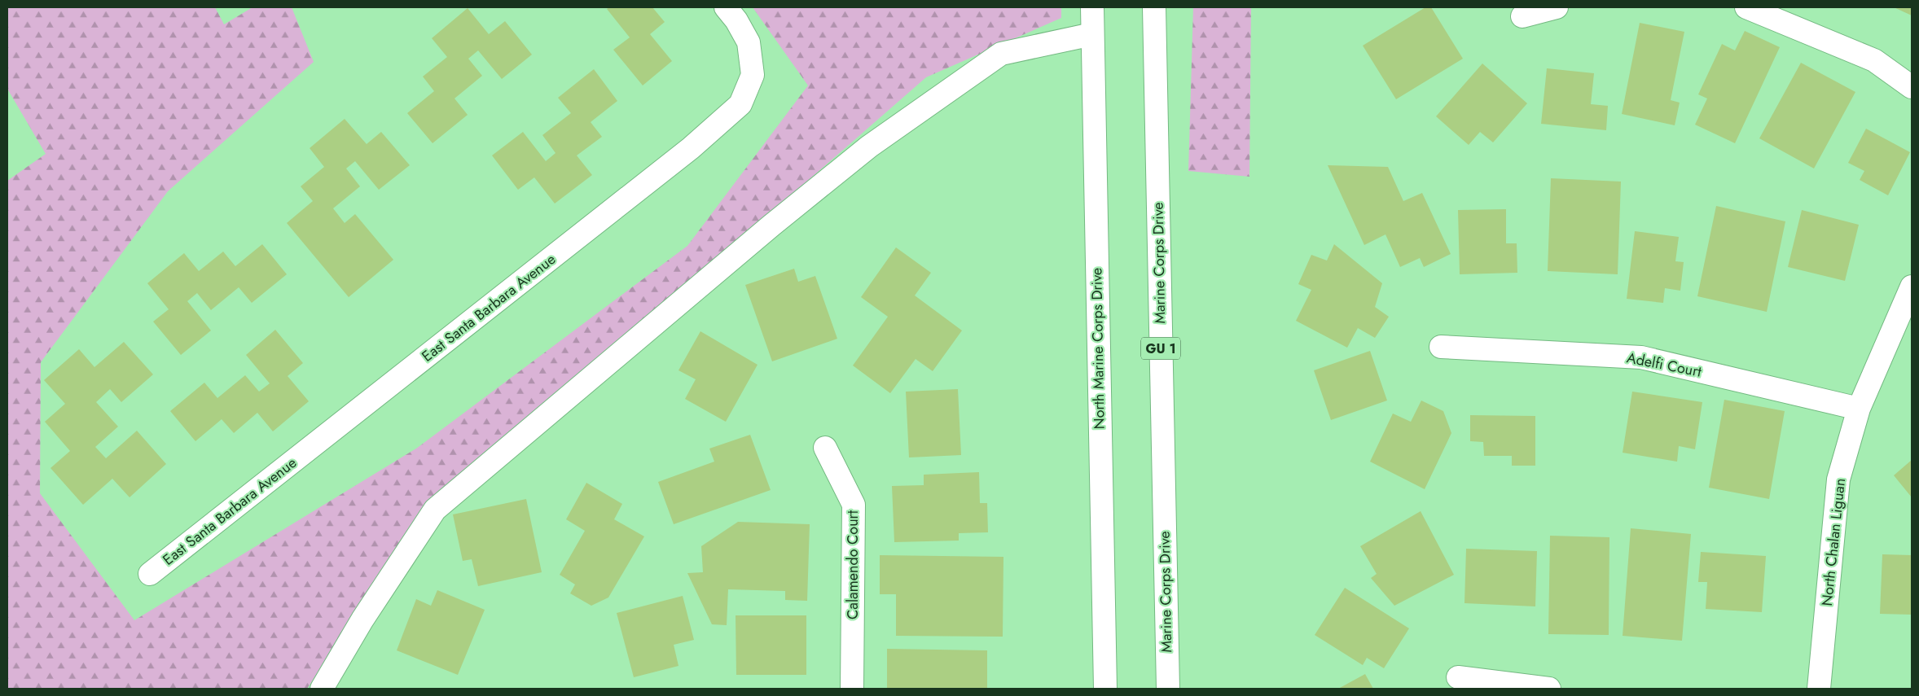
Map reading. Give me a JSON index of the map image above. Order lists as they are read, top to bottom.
{
  "streets": {
    "street": [
      "Marine Corps Drive",
      "East Santa Barbara Avenue",
      "North Marine Corps Drive",
      "GU 1",
      "Adelfi Court",
      "North Chalan Liguan",
      "Calamendo Court"
    ]
  },
  "crossings": [
    ["Adelfi Court", "North Chalan Liguan"]
  ]
}
